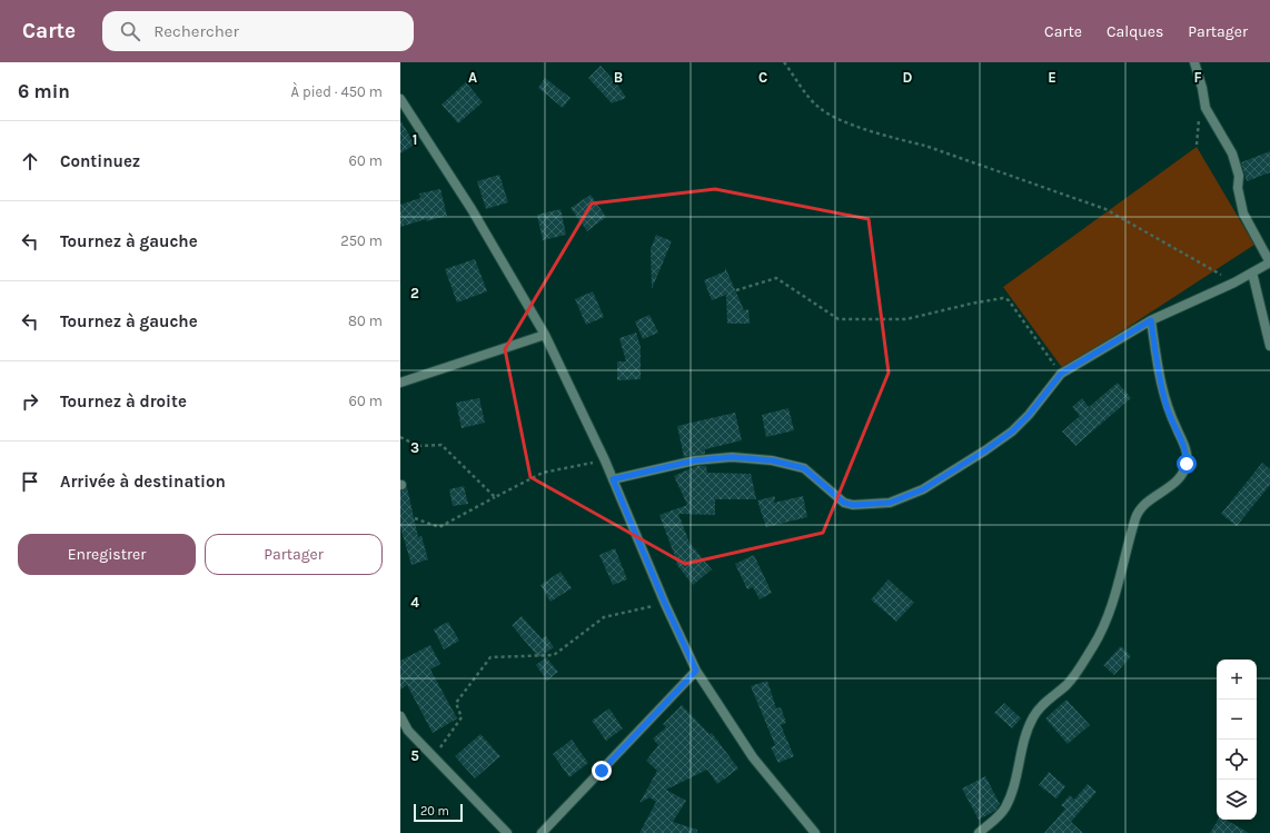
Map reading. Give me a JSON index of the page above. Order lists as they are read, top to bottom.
{
  "scale_bar": "20 m",
  "page": {
    "header": "Carte",
    "search": "Rechercher",
    "nav": ["Carte", "Calques", "Partager"],
    "heading": ["6 min", "À pied · 450 m"],
    "list": [
      ["Continuez", "60 m"],
      ["Tournez à gauche", "250 m"],
      ["Tournez à gauche", "80 m"],
      ["Tournez à droite", "60 m"],
      "Arrivée à destination"
    ],
    "buttons": ["Enregistrer", "Partager"],
    "map_buttons": ["+", "−"],
    "scale": "20 m"
  },
  "grid": {
    "columns": [
      "A",
      "B",
      "C",
      "D",
      "E",
      "F"
    ],
    "rows": [
      "1",
      "2",
      "3",
      "4",
      "5"
    ]
  }
}
